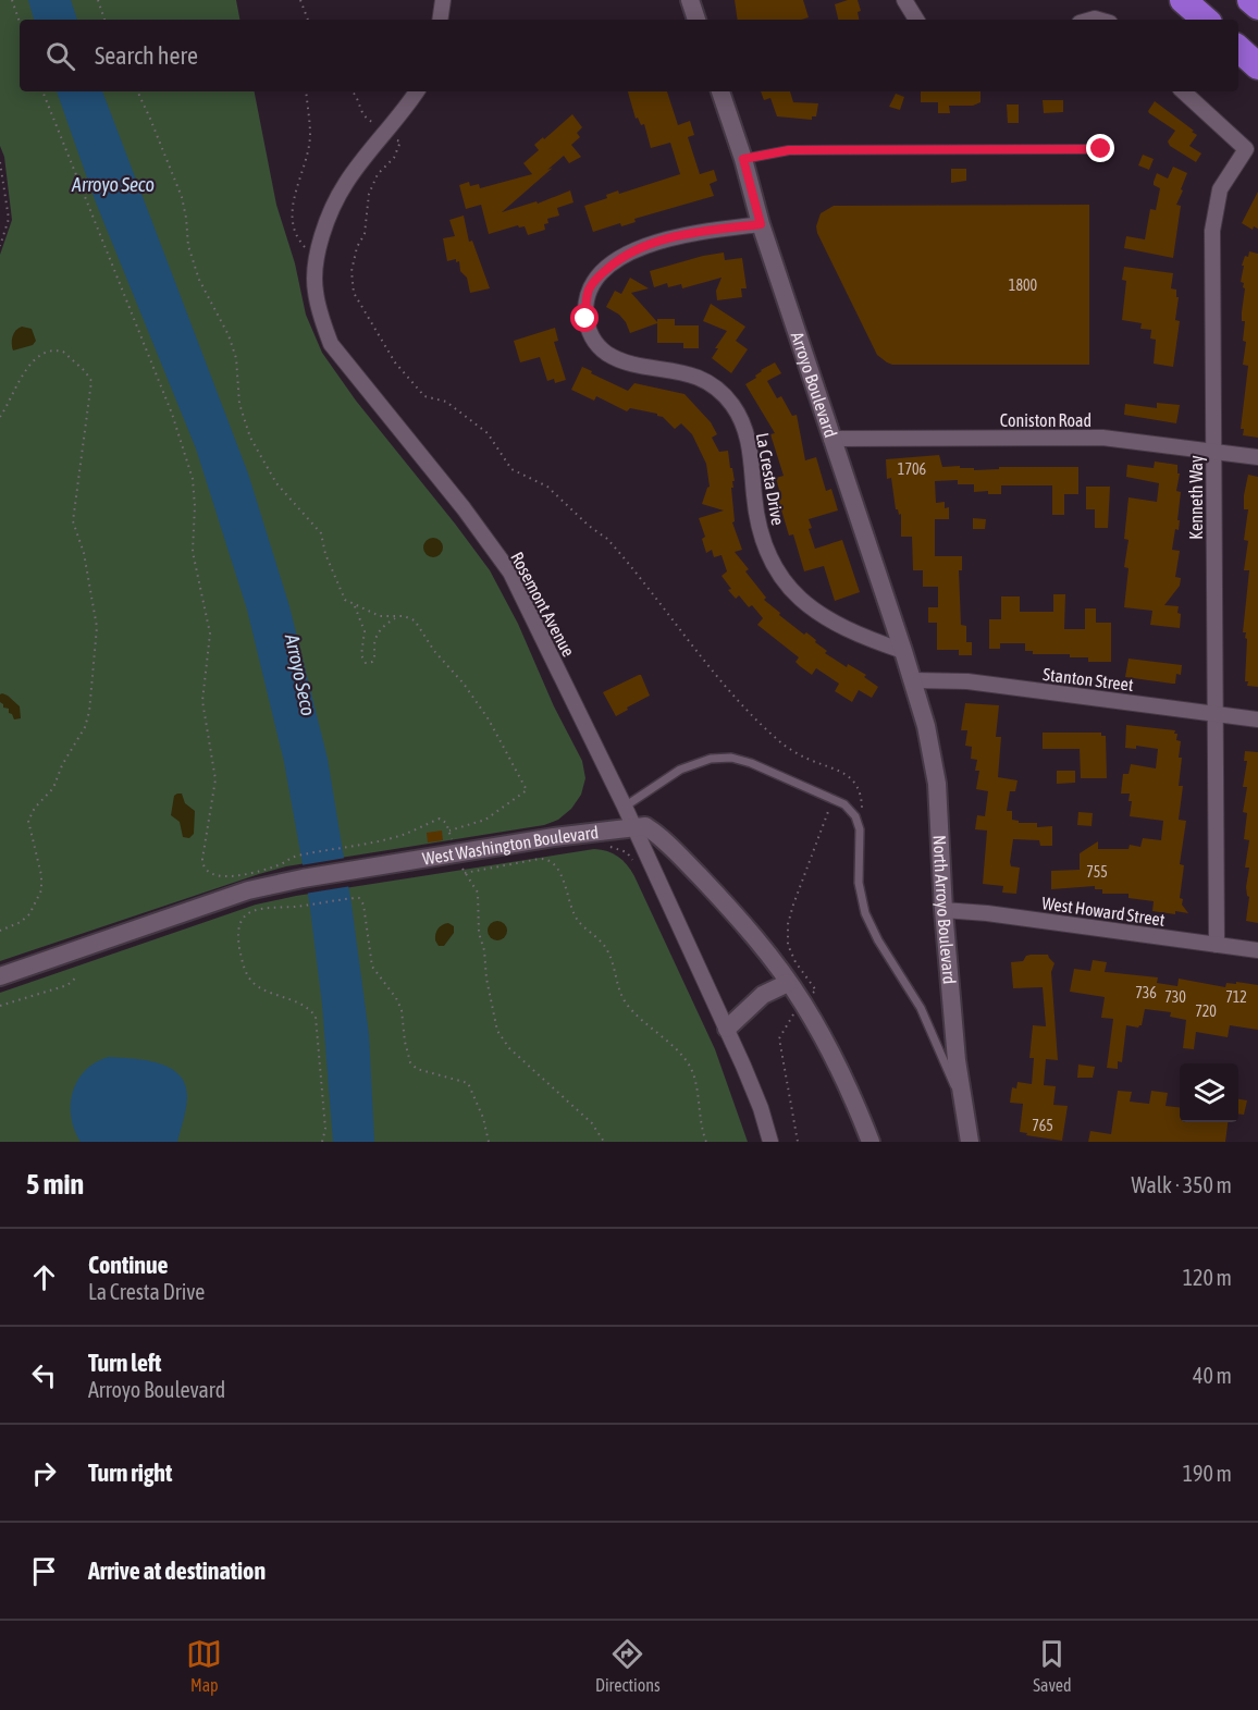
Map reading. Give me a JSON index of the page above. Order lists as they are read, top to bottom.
{
  "streets": {
    "street": [
      "Arroyo Boulevard",
      "Coniston Road",
      "La Cresta Drive",
      "Kenneth Way",
      "Rosemont Avenue",
      "Stanton Street",
      "West Washington Boulevard",
      "North Arroyo Boulevard",
      "West Howard Street"
    ]
  },
  "crossings": [
    ["Arroyo Boulevard", "Coniston Road"],
    ["Arroyo Boulevard", "La Cresta Drive"],
    ["Arroyo Boulevard", "Stanton Street"],
    ["Arroyo Boulevard", "North Arroyo Boulevard"],
    ["Coniston Road", "Kenneth Way"],
    ["Kenneth Way", "Stanton Street"],
    ["Kenneth Way", "West Howard Street"],
    ["Rosemont Avenue", "West Washington Boulevard"],
    ["Stanton Street", "North Arroyo Boulevard"],
    ["North Arroyo Boulevard", "West Howard Street"]
  ],
  "water": ["Arroyo Seco"],
  "house_numbers": [
    "1800",
    "1706",
    "755",
    "736",
    "730",
    "712",
    "720",
    "765"
  ],
  "page": {
    "search": "Search here",
    "heading": ["5 min", "Walk · 350 m"],
    "list": [
      ["Continue", "La Cresta Drive", "120 m"],
      ["Turn left", "Arroyo Boulevard", "40 m"],
      ["Turn right", "190 m"],
      "Arrive at destination"
    ],
    "nav": ["Map", "Directions", "Saved"]
  }
}
